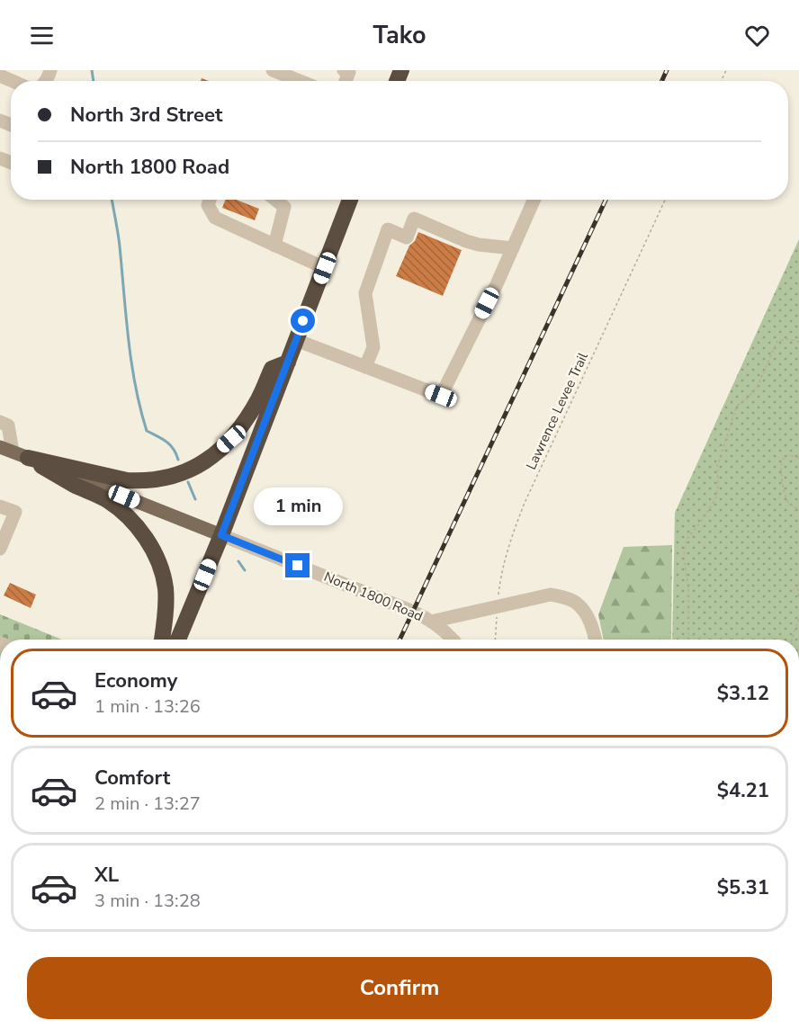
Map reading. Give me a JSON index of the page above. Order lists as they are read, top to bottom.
{
  "streets": {
    "street": ["North 1800 Road"],
    "path": ["Lawrence Levee Trail"]
  },
  "page": {
    "header": "Tako",
    "banner": ["North 3rd Street", "North 1800 Road"],
    "bubble": "1 min",
    "list": [
      {
        "name": "Economy",
        "note": "1 min · 13:26",
        "value": "$3.12"
      },
      {
        "name": "Comfort",
        "note": "2 min · 13:27",
        "value": "$4.21"
      },
      {
        "name": "XL",
        "note": "3 min · 13:28",
        "value": "$5.31"
      }
    ],
    "buttons": "Confirm"
  }
}
